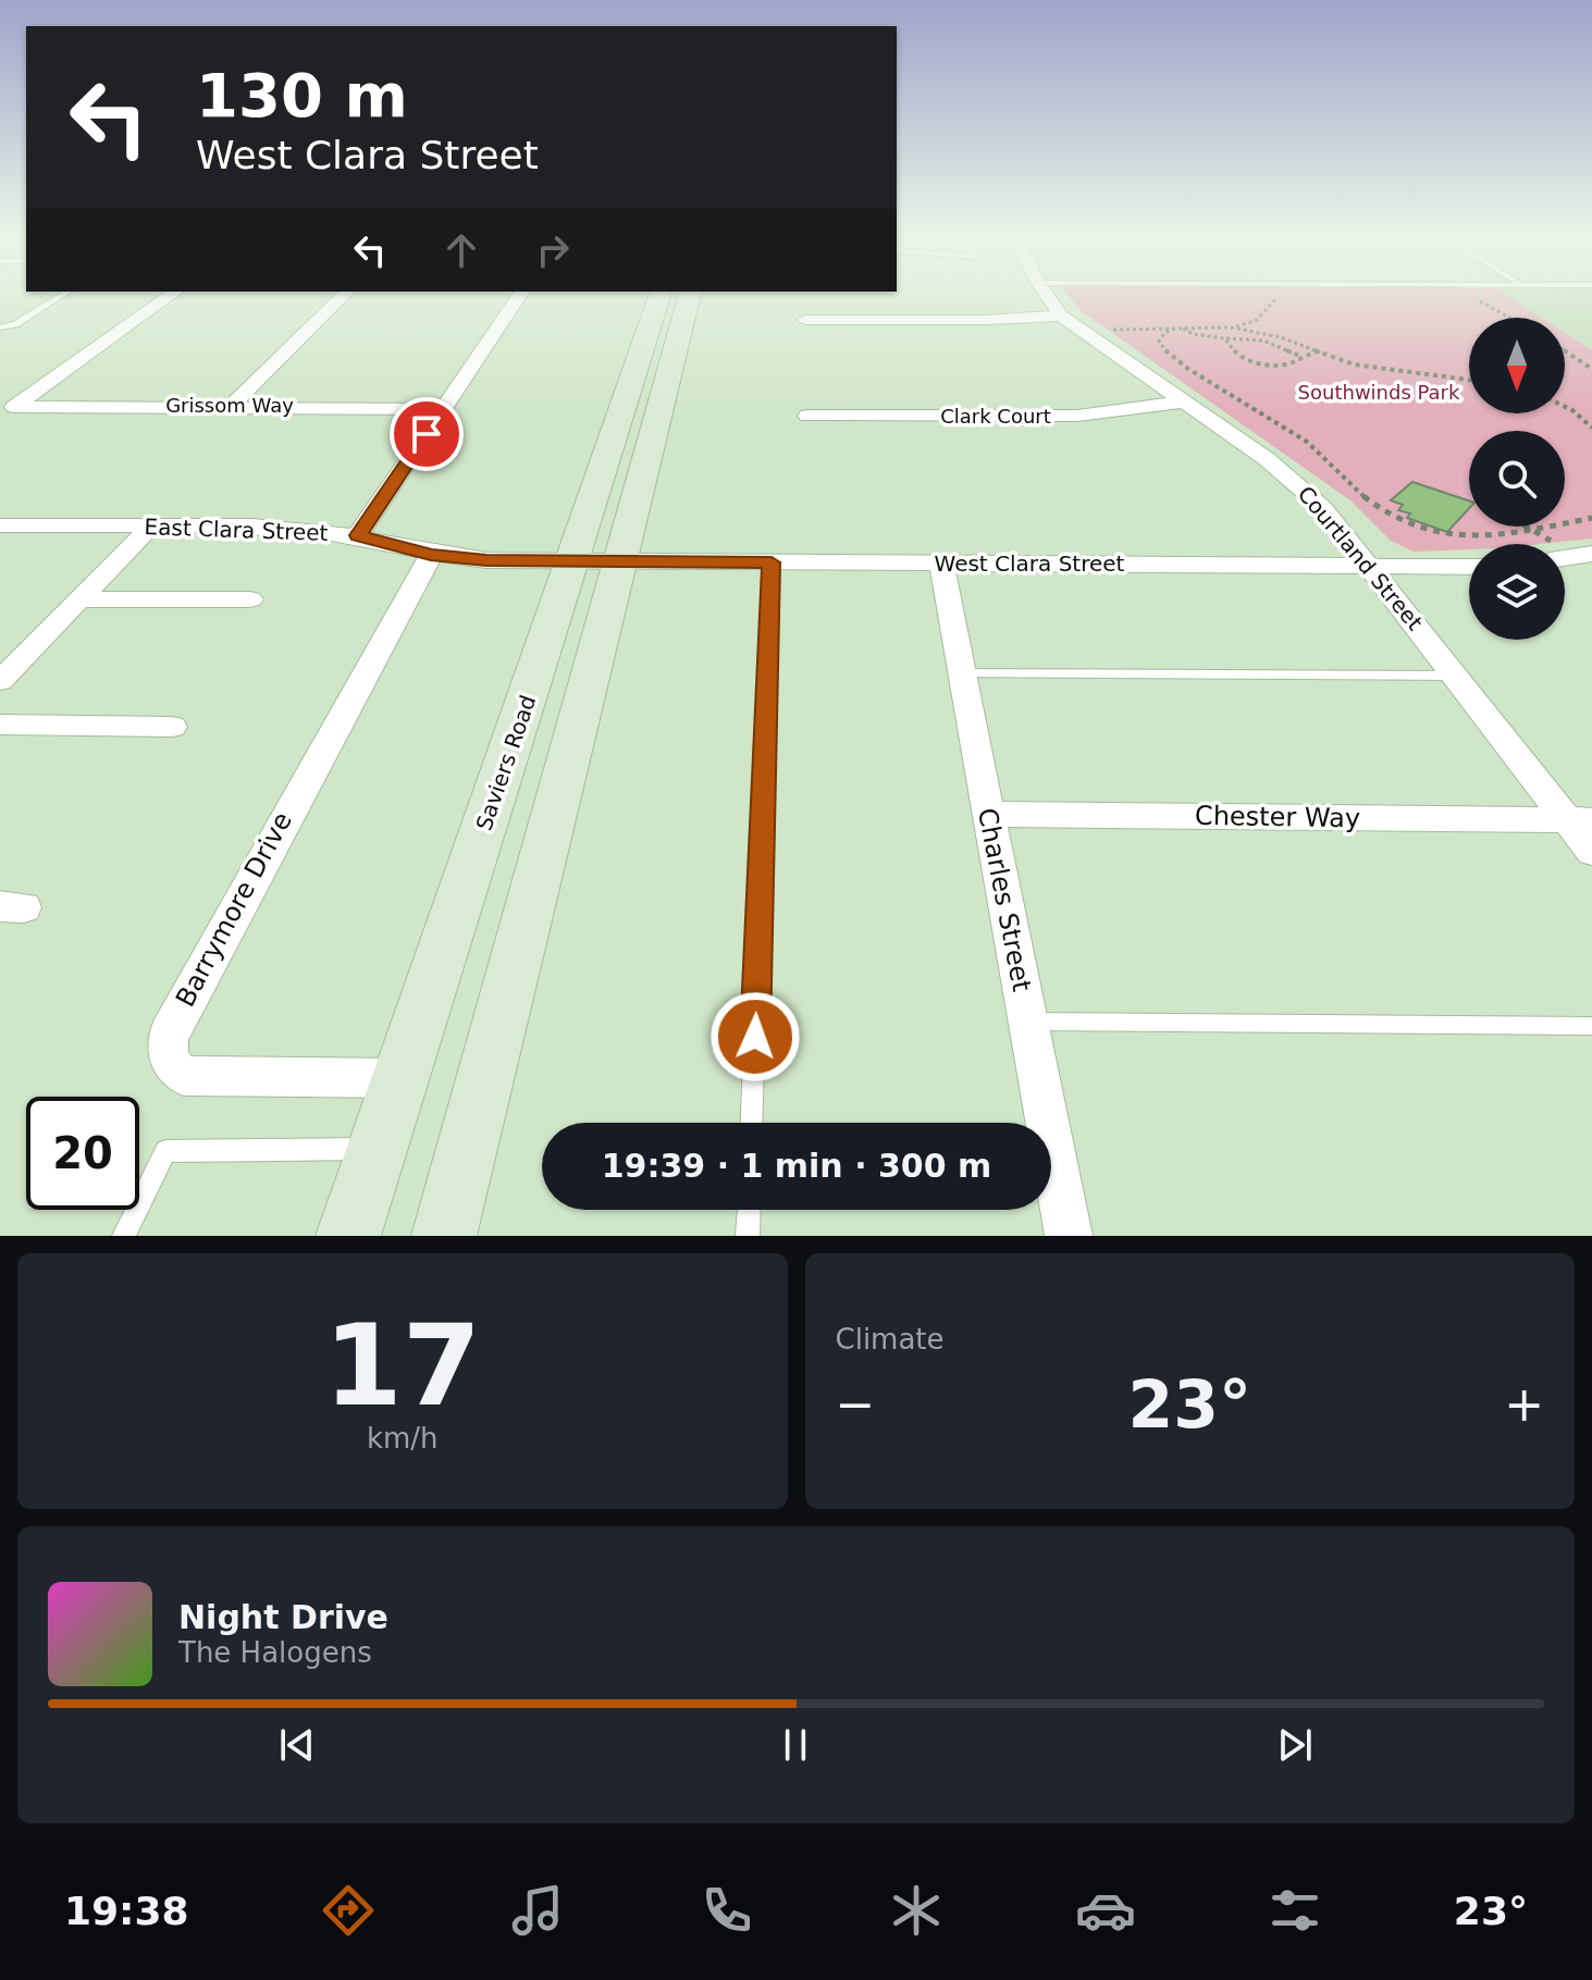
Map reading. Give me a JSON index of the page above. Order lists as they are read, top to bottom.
{
  "streets": {
    "main road": ["Saviers Road"],
    "street": [
      "Grissom Way",
      "Clark Court",
      "East Clara Street",
      "Courtland Street",
      "West Clara Street",
      "Chester Way",
      "Charles Street",
      "Barrymore Drive"
    ]
  },
  "crossings": [
    ["Clark Court", "Courtland Street"],
    ["East Clara Street", "West Clara Street"],
    ["East Clara Street", "Saviers Road"],
    ["East Clara Street", "Barrymore Drive"],
    ["Courtland Street", "West Clara Street"],
    ["Courtland Street", "Chester Way"],
    ["West Clara Street", "Saviers Road"],
    ["West Clara Street", "Charles Street"],
    ["Saviers Road", "Barrymore Drive"],
    ["Chester Way", "Charles Street"]
  ],
  "parks": ["Southwinds Park"],
  "north": "bottom",
  "page": {
    "turn": ["130 m", "West Clara Street"],
    "limit": "20",
    "trip": "19:39 · 1 min · 300 m",
    "tile": [
      ["17", "km/h"],
      "Climate"
    ],
    "heat": ["−", "23°", "+"],
    "song": ["Night Drive", "The Halogens"],
    "tabs": ["19:38", "23°"]
  }
}
